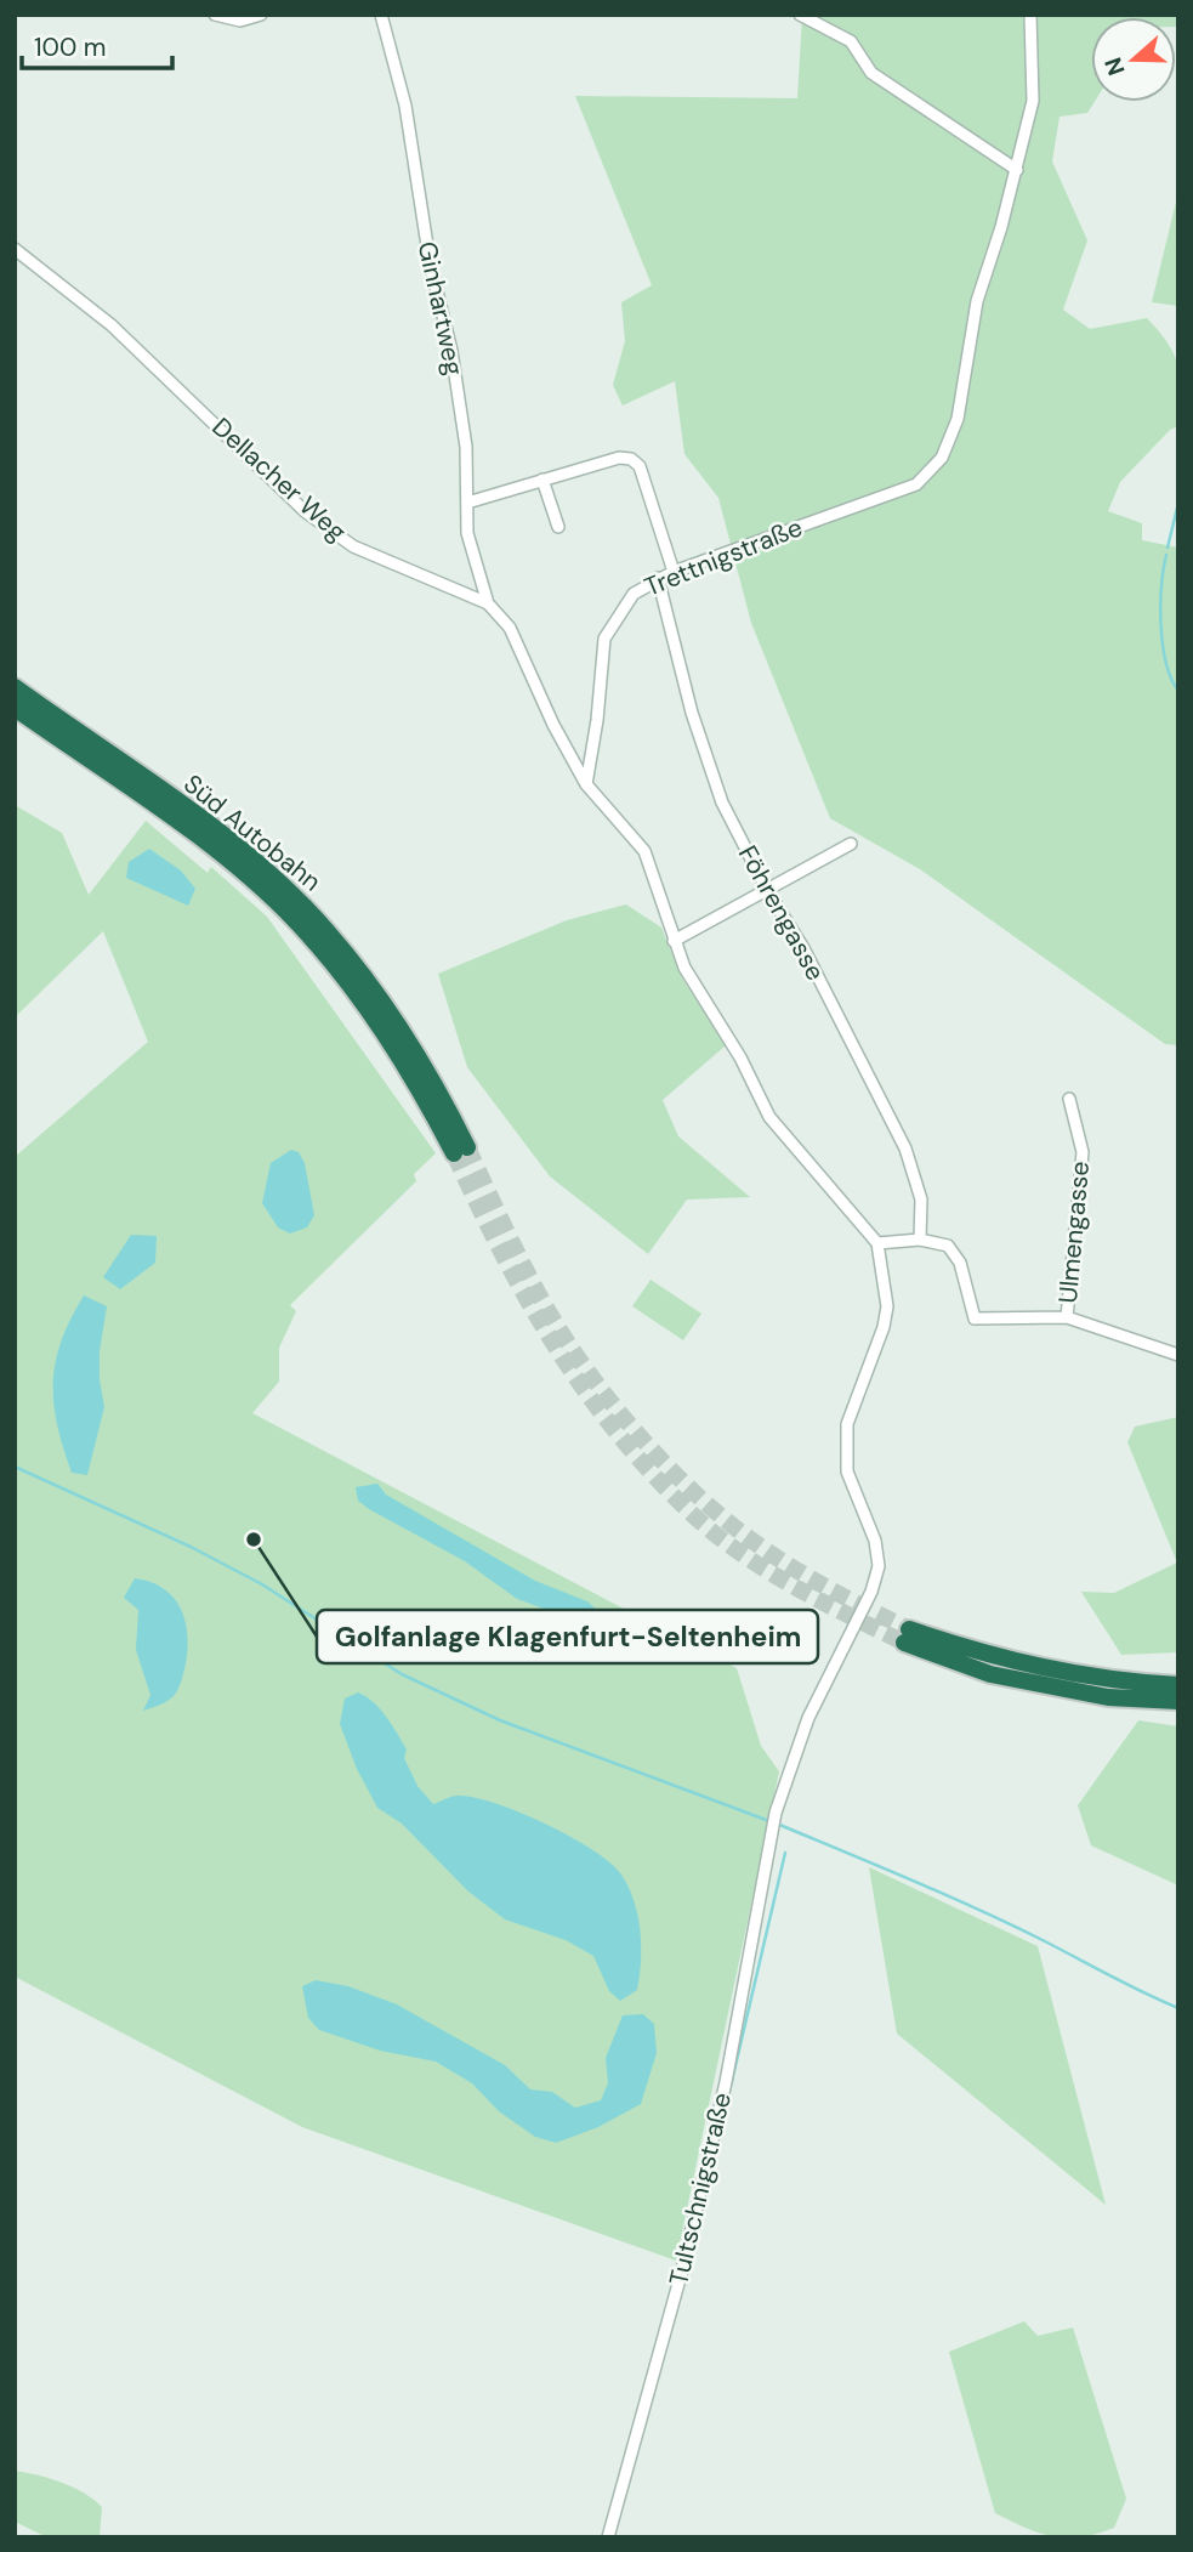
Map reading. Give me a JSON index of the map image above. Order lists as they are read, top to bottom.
{
  "streets": {
    "highway": ["Süd Autobahn"],
    "street": [
      "Ginhartweg",
      "Dellacher Weg",
      "Trettnigstraße",
      "Föhrengasse",
      "Ulmengasse",
      "Tultschnigstraße"
    ]
  },
  "crossings": [
    ["Ginhartweg", "Dellacher Weg"],
    ["Dellacher Weg", "Trettnigstraße"],
    ["Trettnigstraße", "Föhrengasse"]
  ],
  "places": ["Golfanlage Klagenfurt-Seltenheim"],
  "scale_bar": "100 m",
  "north": "left"
}
